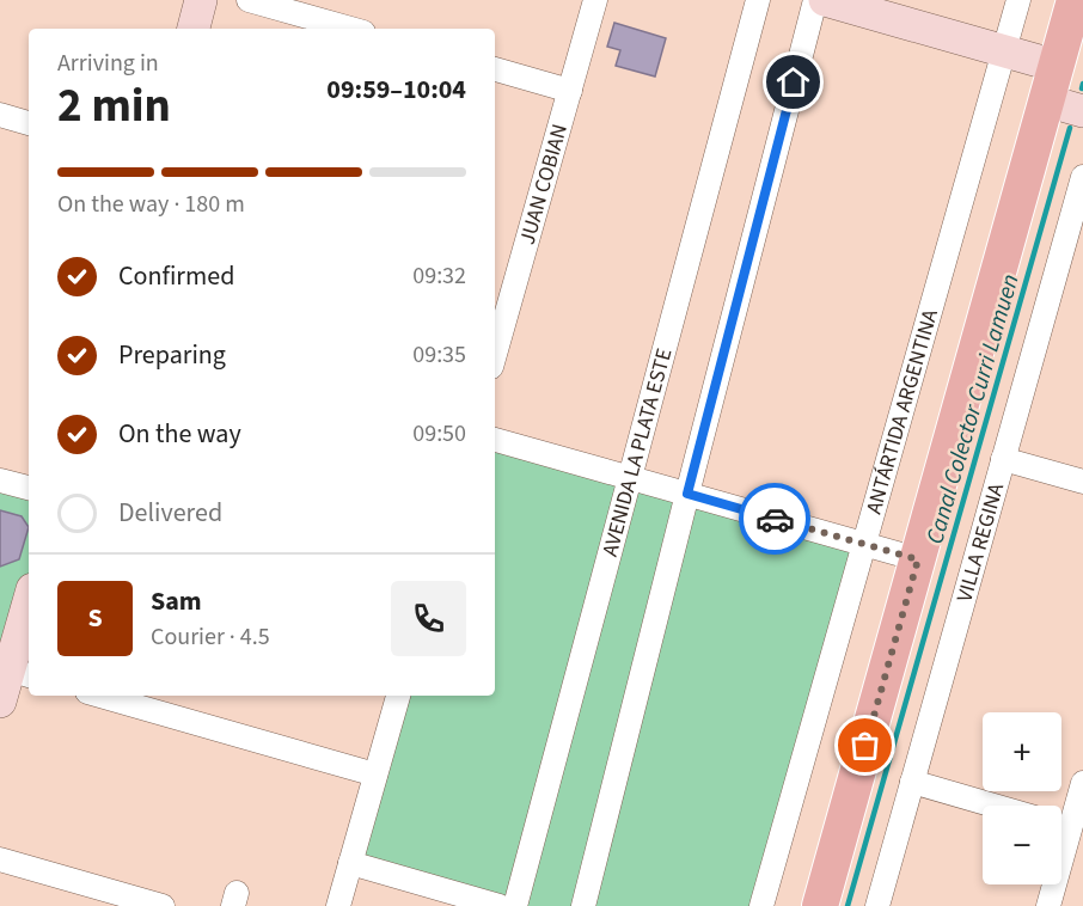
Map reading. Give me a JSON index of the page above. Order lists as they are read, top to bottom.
{
  "streets": {
    "street": [
      "JUAN COBIAN",
      "ANTÁRTIDA ARGENTINA",
      "AVENIDA LA PLATA ESTE",
      "VILLA REGINA"
    ]
  },
  "water": ["Canal Colector Curri Lamuen"],
  "page": {
    "heading": ["2 min", "Arriving in", "09:59–10:04"],
    "panel": ["Sam", "Courier · 4.5"],
    "bar": "On the way · 180 m",
    "list": [
      ["Confirmed", "09:32"],
      ["Preparing", "09:35"],
      ["On the way", "09:50"],
      "Delivered"
    ],
    "round": "S",
    "map_buttons": ["+", "−"]
  }
}
